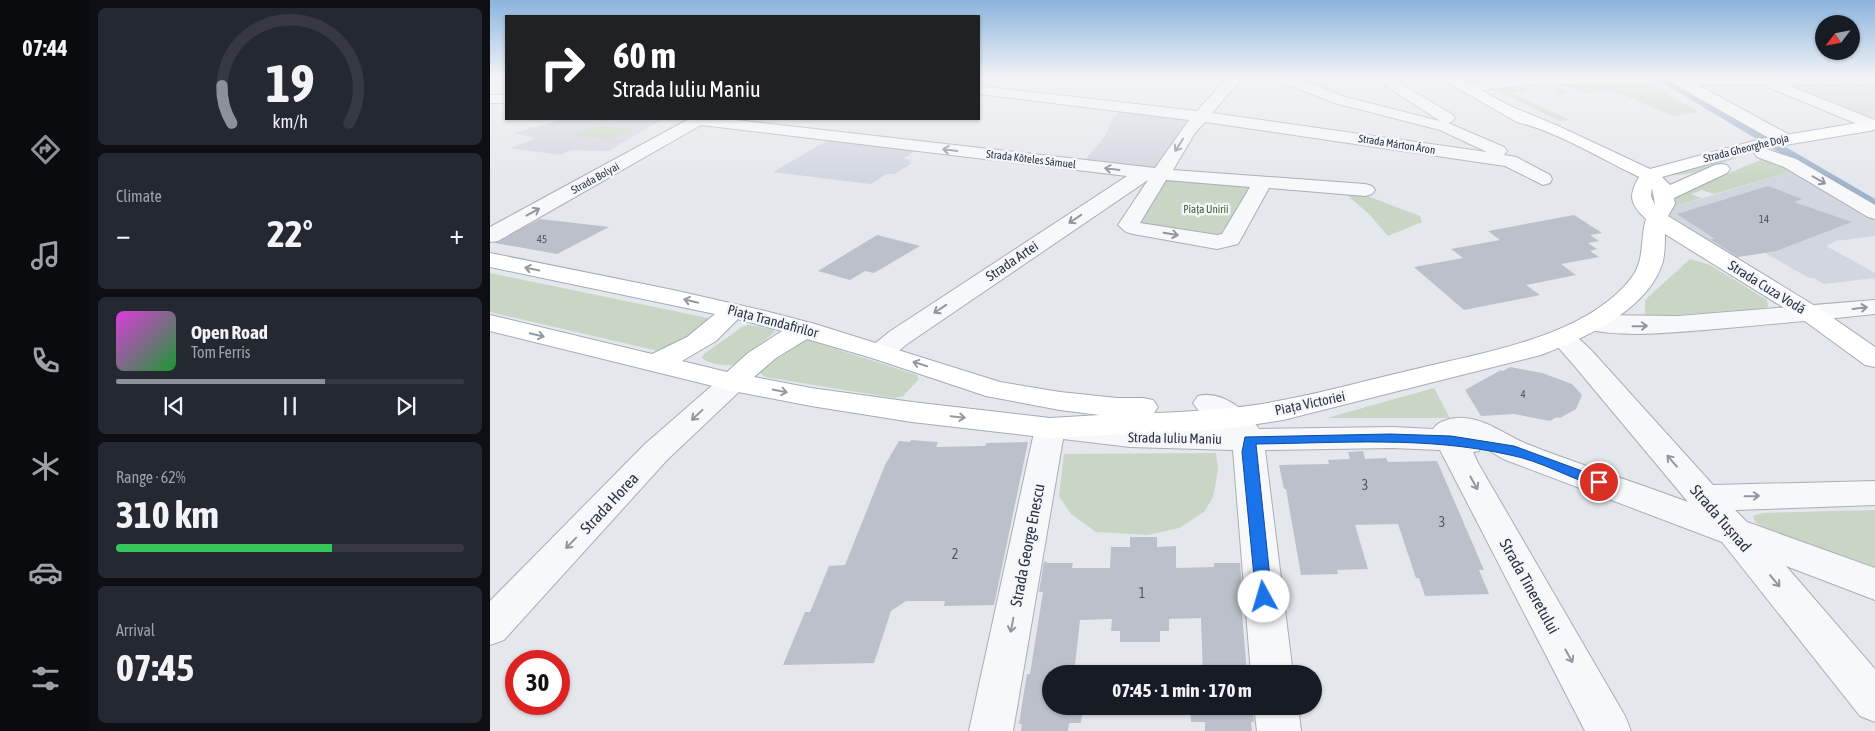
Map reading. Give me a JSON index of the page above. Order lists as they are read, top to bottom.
{
  "streets": {
    "main road": [
      "Strada Gheorghe Doja",
      "Strada Cuza Vodă",
      "Piața Trandafirilor",
      "Piața Victoriei"
    ],
    "street": [
      "Strada Márton Áron",
      "Strada Köteles Sámuel",
      "Strada Bolyai",
      "Strada Artei",
      "Strada Iuliu Maniu",
      "Strada Horea",
      "Strada Tușnad",
      "Strada George Enescu",
      "Strada Tineretului"
    ]
  },
  "crossings": [
    ["Strada Gheorghe Doja", "Piața Victoriei"],
    ["Strada Köteles Sámuel", "Strada Artei"],
    ["Strada Artei", "Piața Trandafirilor"],
    ["Strada Cuza Vodă", "Piața Victoriei"],
    ["Piața Trandafirilor", "Strada Iuliu Maniu"],
    ["Piața Trandafirilor", "Strada George Enescu"],
    ["Piața Victoriei", "Strada Iuliu Maniu"],
    ["Piața Victoriei", "Strada Tușnad"],
    ["Strada Iuliu Maniu", "Strada Tușnad"],
    ["Strada Iuliu Maniu", "Strada George Enescu"],
    ["Strada Iuliu Maniu", "Strada Tineretului"]
  ],
  "one_way": [
    "Strada Köteles Sámuel",
    "Strada Bolyai",
    "Strada Artei",
    "Strada Horea",
    "Strada Tineretului"
  ],
  "parks": ["Piața Unirii"],
  "house_numbers": [
    "14",
    "45",
    "4",
    "3",
    "3",
    "2",
    "1"
  ],
  "north": "bottom left",
  "page": {
    "tabs": "07:44",
    "turn": ["60 m", "Strada Iuliu Maniu"],
    "tile": [
      "Climate",
      ["Range · 62%", "310 km"],
      ["Arrival", "07:45"]
    ],
    "heat": ["−", "22°", "+"],
    "song": ["Open Road", "Tom Ferris"],
    "limit": "30",
    "trip": "07:45 · 1 min · 170 m",
    "gauge": ["19", "km/h"]
  }
}
